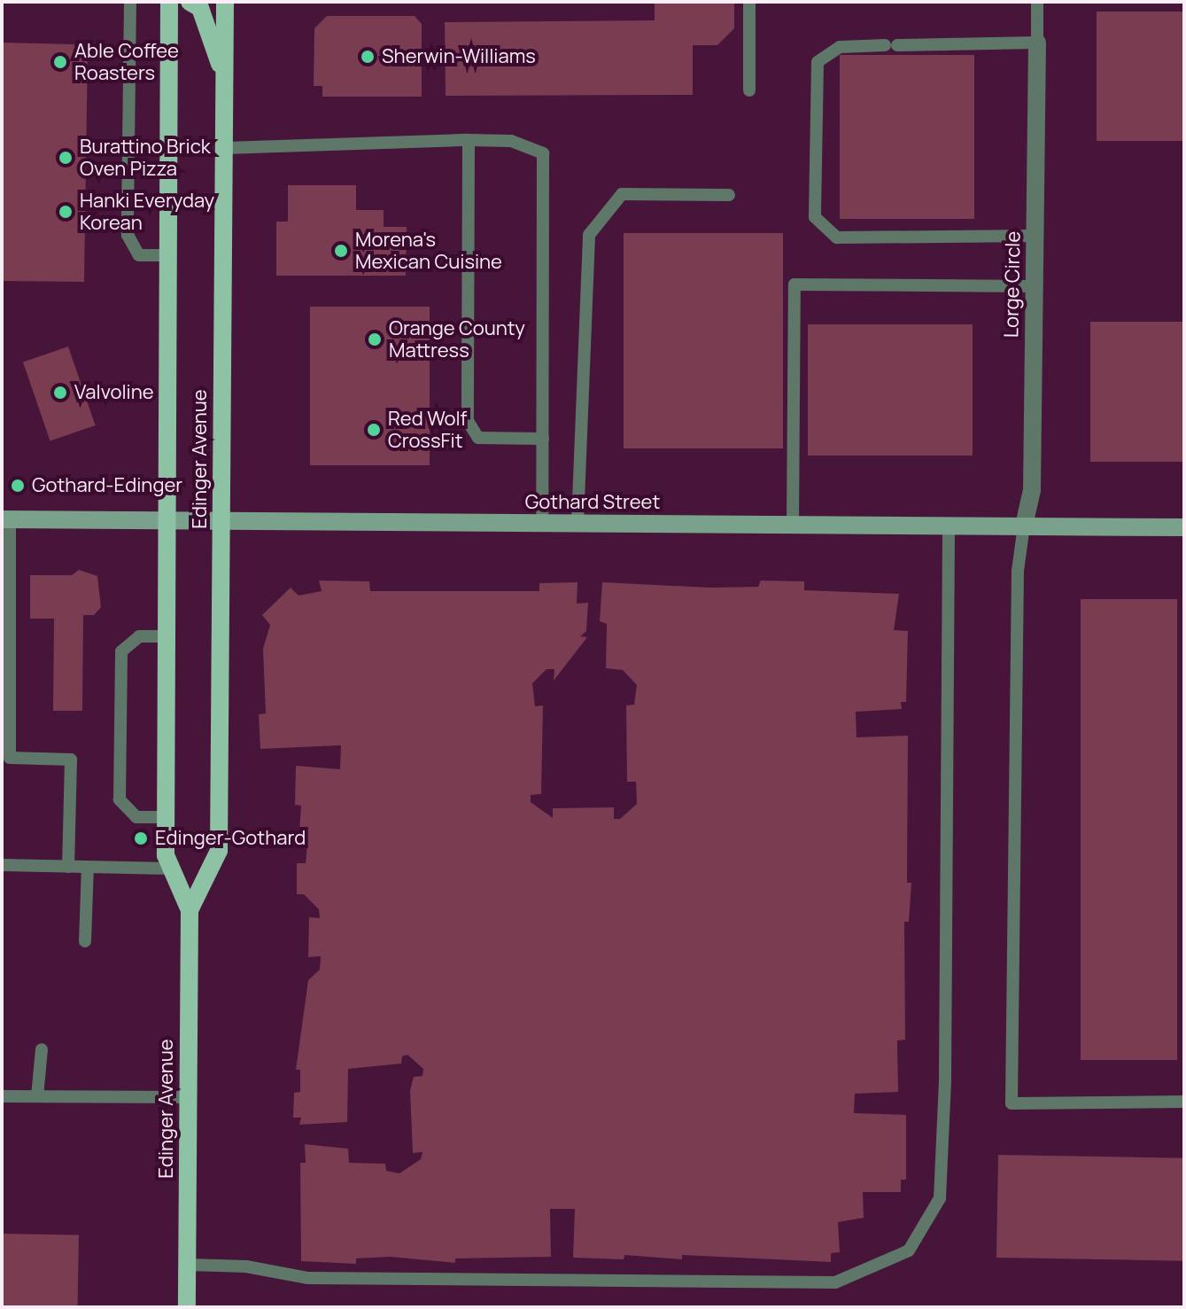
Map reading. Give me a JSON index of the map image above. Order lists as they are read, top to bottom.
{
  "streets": {
    "main road": ["Edinger Avenue"],
    "street": ["Lorge Circle", "Gothard Street"]
  },
  "crossings": [
    ["Lorge Circle", "Gothard Street"],
    ["Edinger Avenue", "Gothard Street"]
  ],
  "places": [
    "Sherwin-Williams",
    "Able Coffee Roasters",
    "Burattino Brick Oven Pizza",
    "Hanki Everyday Korean",
    "Morena's Mexican Cuisine",
    "Orange County Mattress",
    "Valvoline",
    "Red Wolf CrossFit",
    "Gothard-Edinger",
    "Edinger-Gothard"
  ]
}
